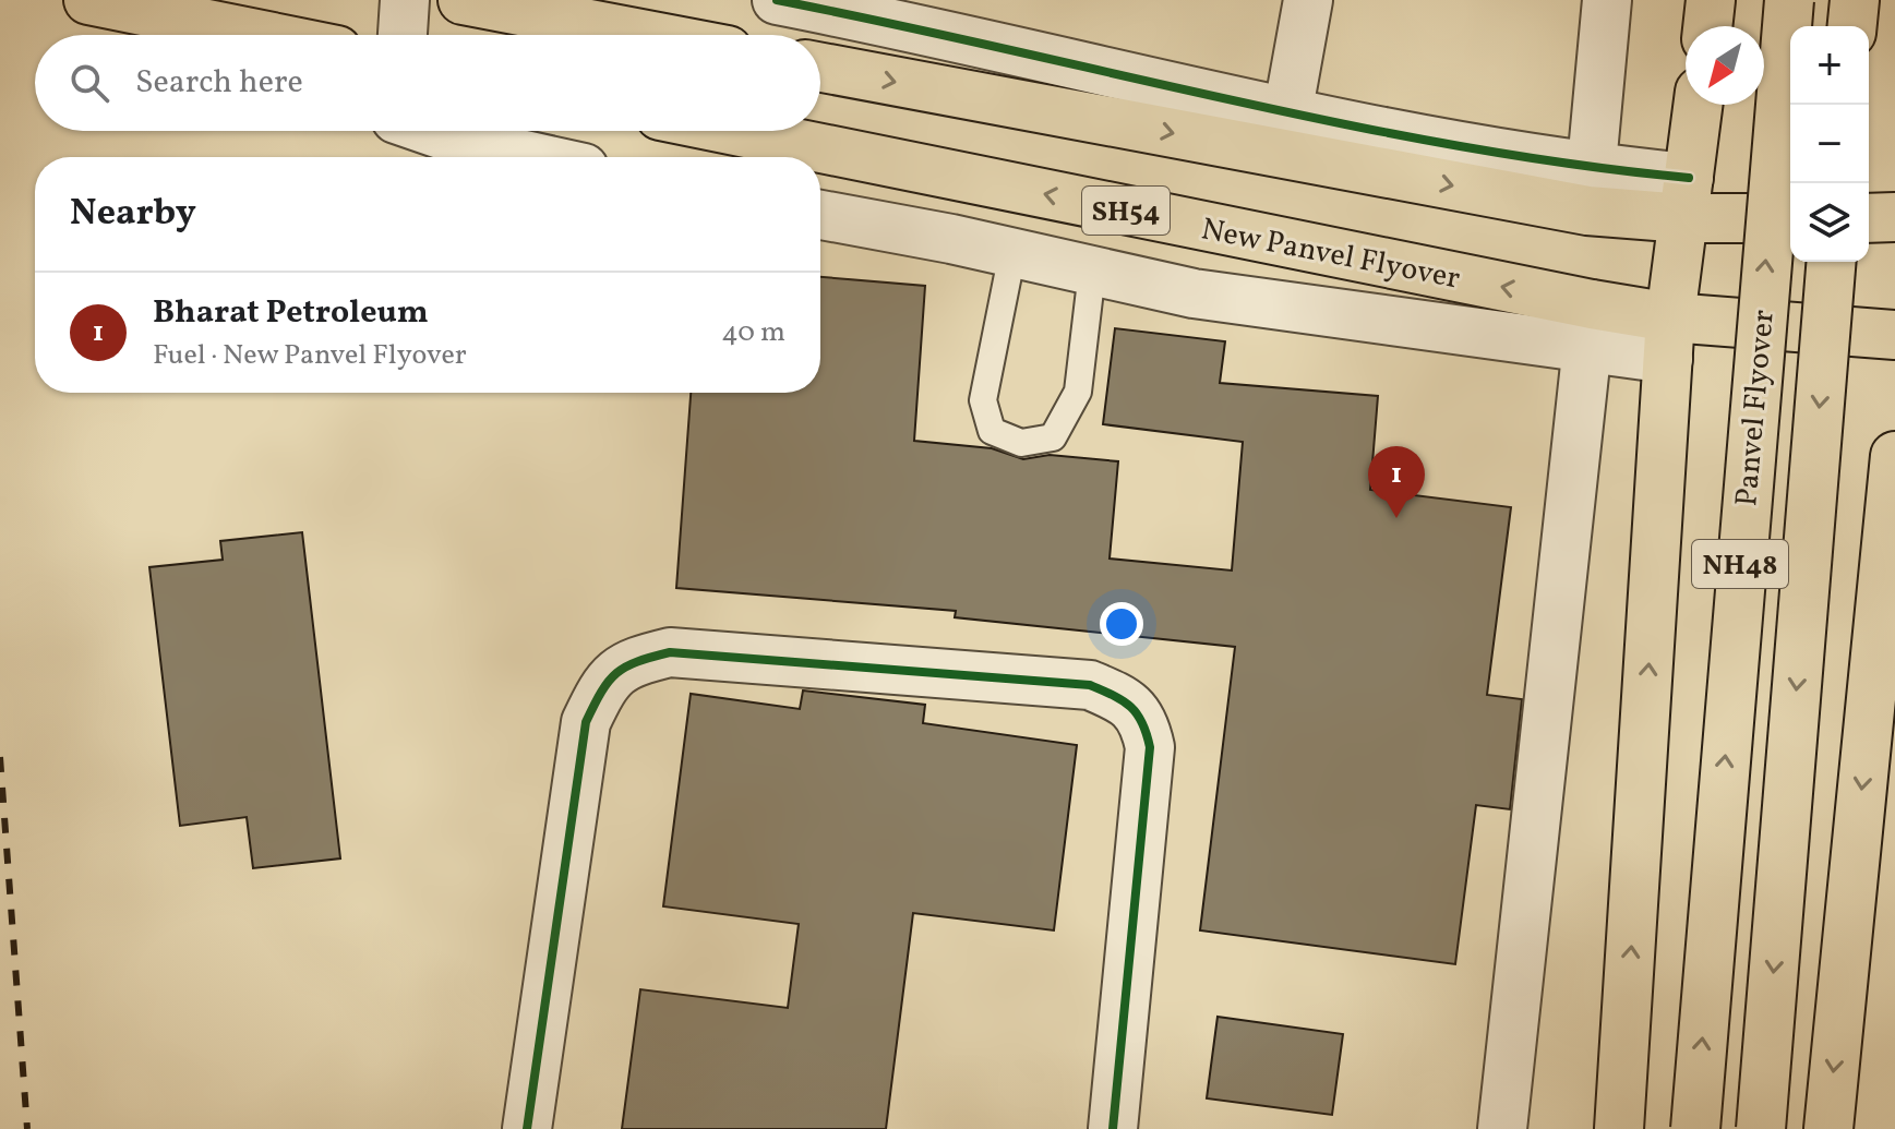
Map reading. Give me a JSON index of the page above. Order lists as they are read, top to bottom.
{
  "streets": {
    "main road": [
      "SH54",
      "New Panvel Flyover",
      "Panvel Flyover",
      "NH48"
    ]
  },
  "north": "bottom left",
  "page": {
    "map_buttons": ["+", "−"],
    "search": "Search here",
    "heading": "Nearby",
    "list": [
      {
        "mark": "1",
        "name": "Bharat Petroleum",
        "note": "Fuel · New Panvel Flyover",
        "value": "40 m"
      }
    ],
    "pins": "1"
  }
}
